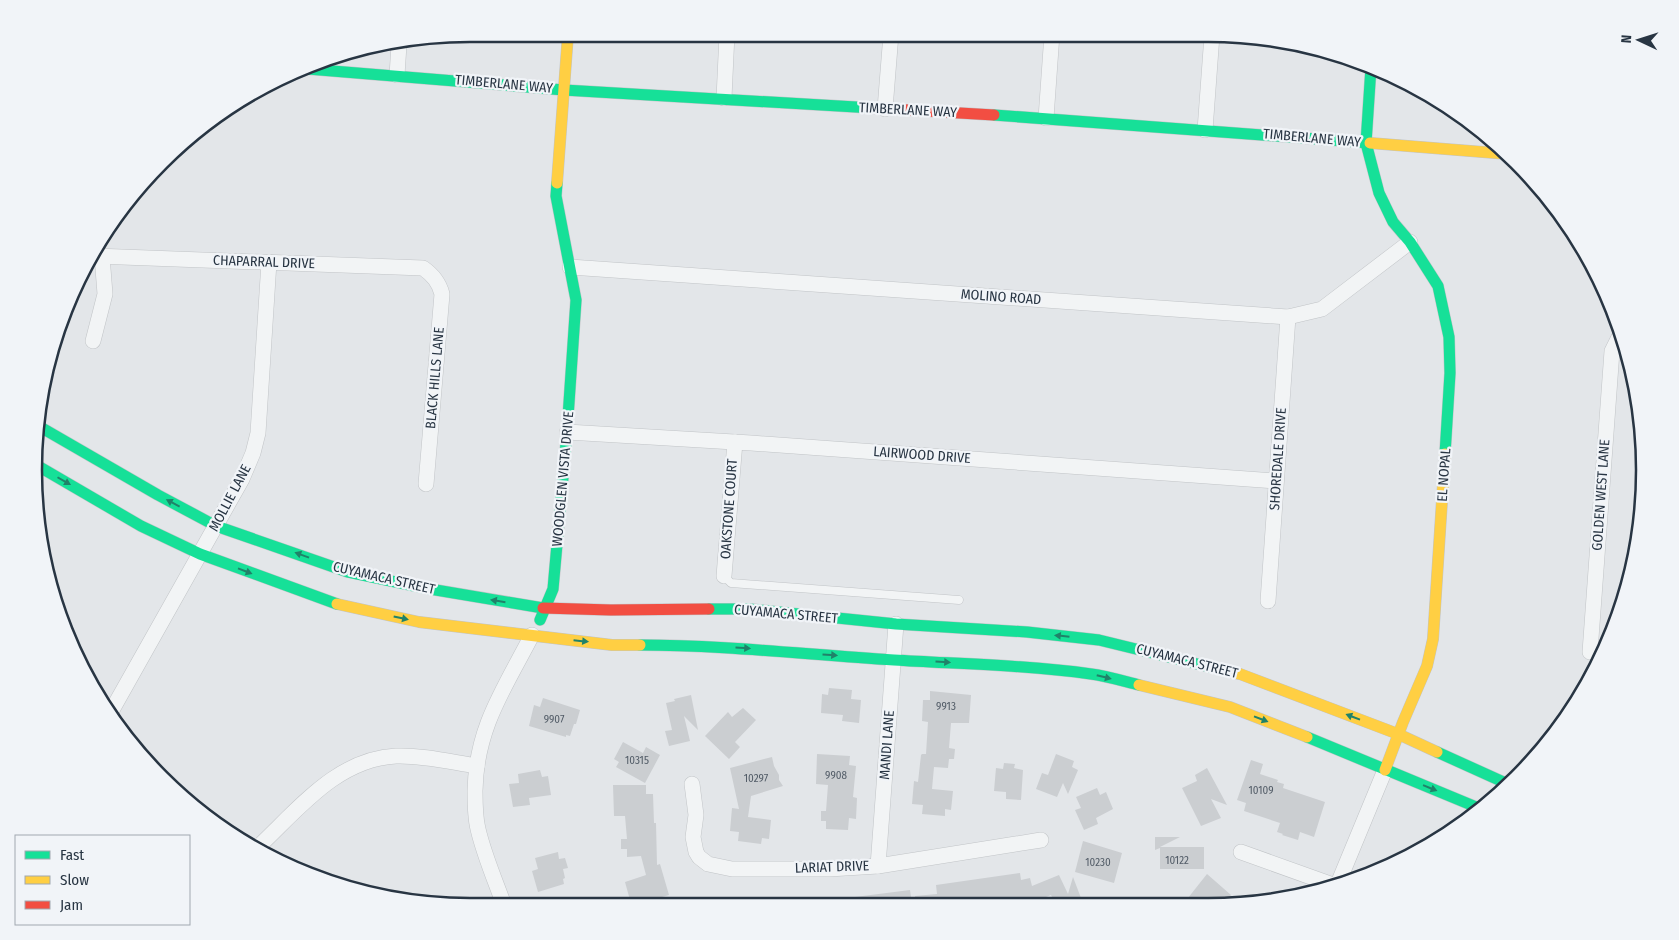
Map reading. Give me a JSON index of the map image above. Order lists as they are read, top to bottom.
{
  "streets": {
    "street": [
      "TIMBERLANE WAY",
      "CHAPARRAL DRIVE",
      "MOLINO ROAD",
      "BLACK HILLS LANE",
      "LAIRWOOD DRIVE",
      "SHOREDALE DRIVE",
      "EL NOPAL",
      "WOODGLEN VISTA DRIVE",
      "GOLDEN WEST LANE",
      "MOLLIE LANE",
      "OAKSTONE COURT",
      "CUYAMACA STREET",
      "MANDI LANE",
      "LARIAT DRIVE"
    ]
  },
  "crossings": [
    ["TIMBERLANE WAY", "EL NOPAL"],
    ["TIMBERLANE WAY", "WOODGLEN VISTA DRIVE"],
    ["CHAPARRAL DRIVE", "BLACK HILLS LANE"],
    ["CHAPARRAL DRIVE", "MOLLIE LANE"],
    ["MOLINO ROAD", "SHOREDALE DRIVE"],
    ["MOLINO ROAD", "EL NOPAL"],
    ["MOLINO ROAD", "WOODGLEN VISTA DRIVE"],
    ["LAIRWOOD DRIVE", "SHOREDALE DRIVE"],
    ["LAIRWOOD DRIVE", "WOODGLEN VISTA DRIVE"],
    ["LAIRWOOD DRIVE", "OAKSTONE COURT"],
    ["EL NOPAL", "CUYAMACA STREET"],
    ["WOODGLEN VISTA DRIVE", "CUYAMACA STREET"],
    ["MOLLIE LANE", "CUYAMACA STREET"],
    ["CUYAMACA STREET", "MANDI LANE"],
    ["MANDI LANE", "LARIAT DRIVE"]
  ],
  "house_numbers": [
    "9913",
    "9907",
    "10315",
    "9908",
    "10297",
    "10109",
    "10122",
    "10230"
  ],
  "legend": ["Fast", "Slow", "Jam"],
  "north": "left"
}
